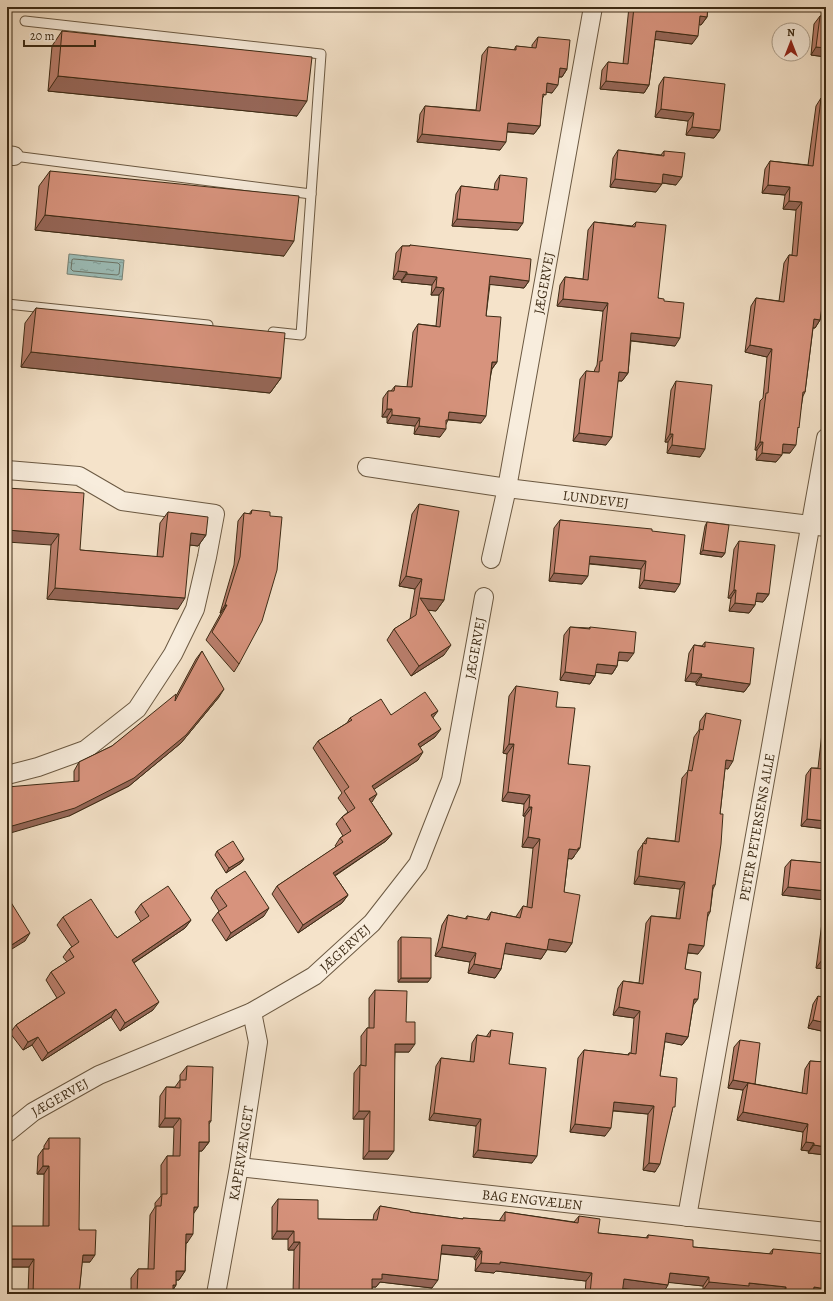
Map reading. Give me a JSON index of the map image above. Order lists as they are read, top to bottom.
{
  "streets": {
    "street": [
      "JÆGERVEJ",
      "LUNDEVEJ",
      "PETER PETERSENS ALLE",
      "KAPERVÆNGET",
      "BAG ENGVÆLEN"
    ]
  },
  "crossings": [
    ["JÆGERVEJ", "LUNDEVEJ"],
    ["JÆGERVEJ", "KAPERVÆNGET"],
    ["LUNDEVEJ", "PETER PETERSENS ALLE"],
    ["PETER PETERSENS ALLE", "BAG ENGVÆLEN"],
    ["KAPERVÆNGET", "BAG ENGVÆLEN"]
  ],
  "scale_bar": "20 m",
  "north": "top"
}
